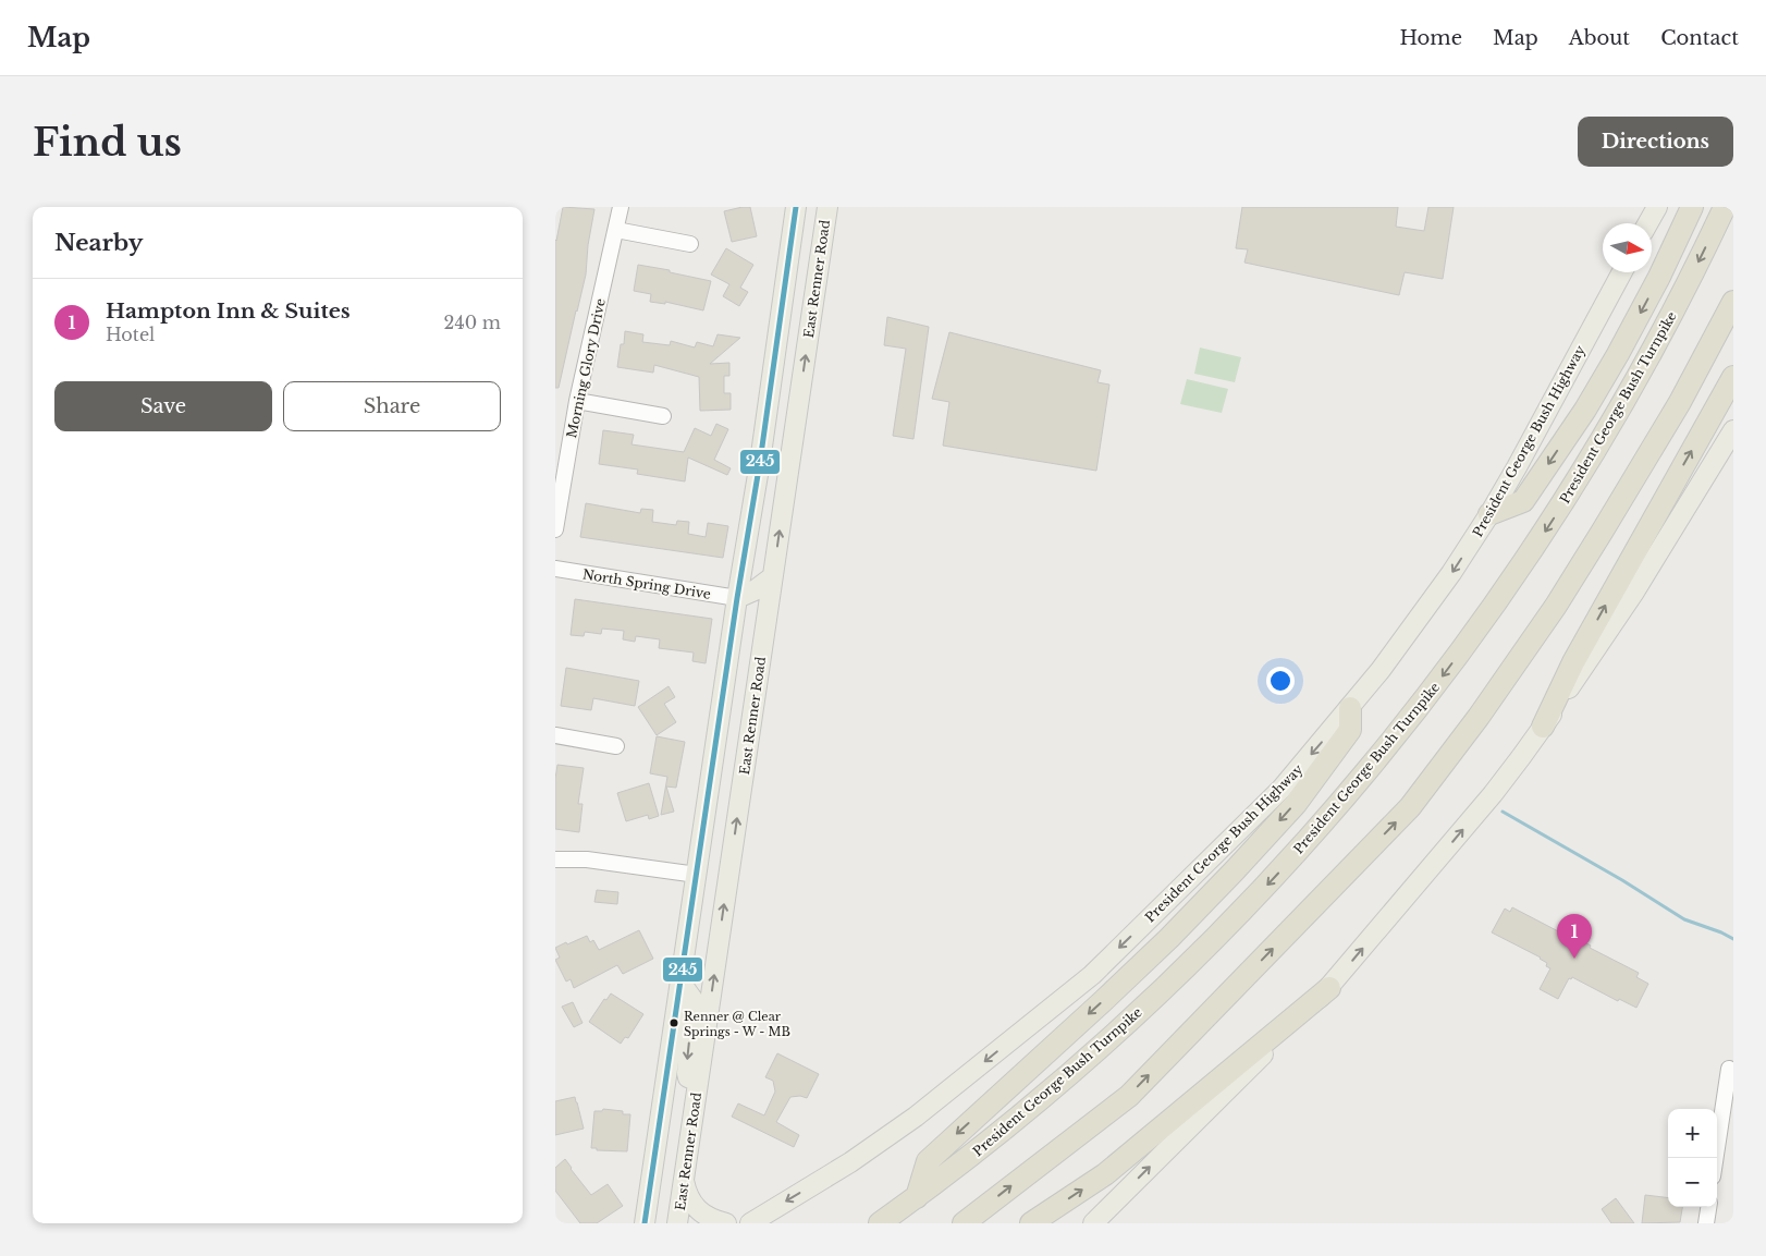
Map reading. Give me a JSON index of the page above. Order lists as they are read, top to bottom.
{
  "streets": {
    "highway": ["President George Bush Turnpike"],
    "main road": ["East Renner Road", "President George Bush Highway"],
    "street": ["Morning Glory Drive", "North Spring Drive"]
  },
  "places": ["Renner @ Clear Springs - W - MB"],
  "lines": ["transit line 245"],
  "north": "right",
  "page": {
    "header": "Map",
    "nav": [
      "Home",
      "Map",
      "About",
      "Contact"
    ],
    "buttons": [
      "Directions",
      ["Save", "Share"]
    ],
    "title": "Find us",
    "heading": "Nearby",
    "list": [
      {
        "mark": "1",
        "name": "Hampton Inn & Suites",
        "note": "Hotel",
        "value": "240 m"
      }
    ],
    "pins": "1",
    "map_buttons": ["+", "−"]
  }
}
